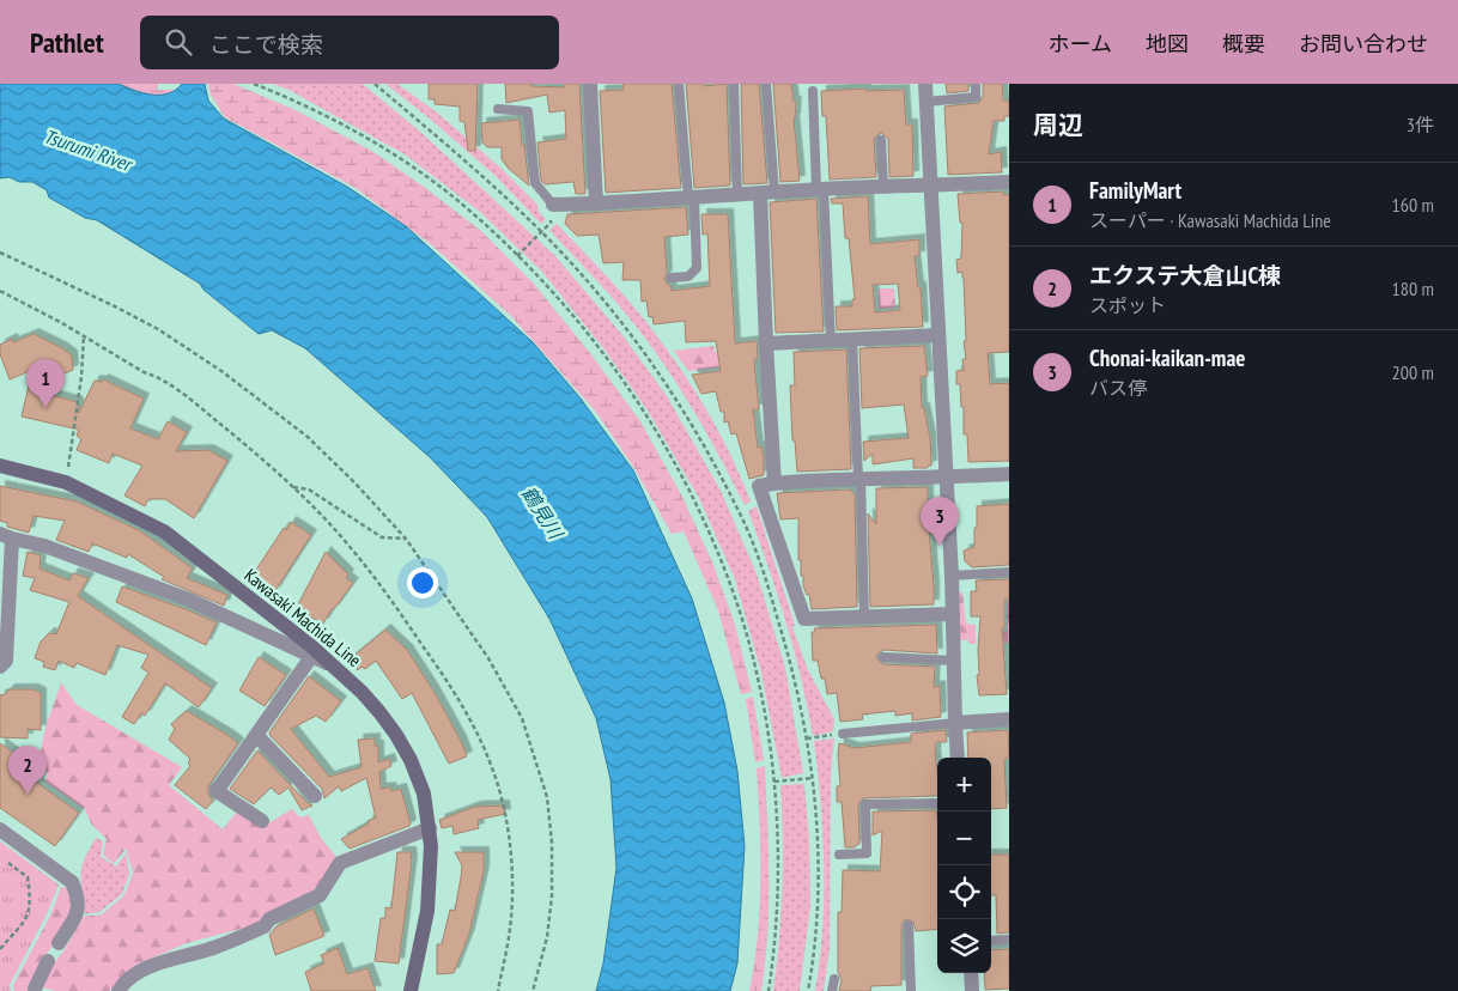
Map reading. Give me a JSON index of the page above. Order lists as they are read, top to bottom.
{
  "streets": {
    "main road": ["Kawasaki Machida Line"]
  },
  "water": ["Tsurumi River", "鶴見川"],
  "page": {
    "header": "Pathlet",
    "search": "ここで検索",
    "nav": [
      "ホーム",
      "地図",
      "概要",
      "お問い合わせ"
    ],
    "heading": ["周辺", "3件"],
    "list": [
      {
        "mark": "1",
        "name": "FamilyMart",
        "note": "スーパー · Kawasaki Machida Line",
        "value": "160 m"
      },
      {
        "mark": "2",
        "name": "エクステ大倉山C棟",
        "note": "スポット",
        "value": "180 m"
      },
      {
        "mark": "3",
        "name": "Chonai-kaikan-mae",
        "note": "バス停",
        "value": "200 m"
      }
    ],
    "pins": ["1", "3", "2"],
    "map_buttons": ["+", "−"]
  }
}
